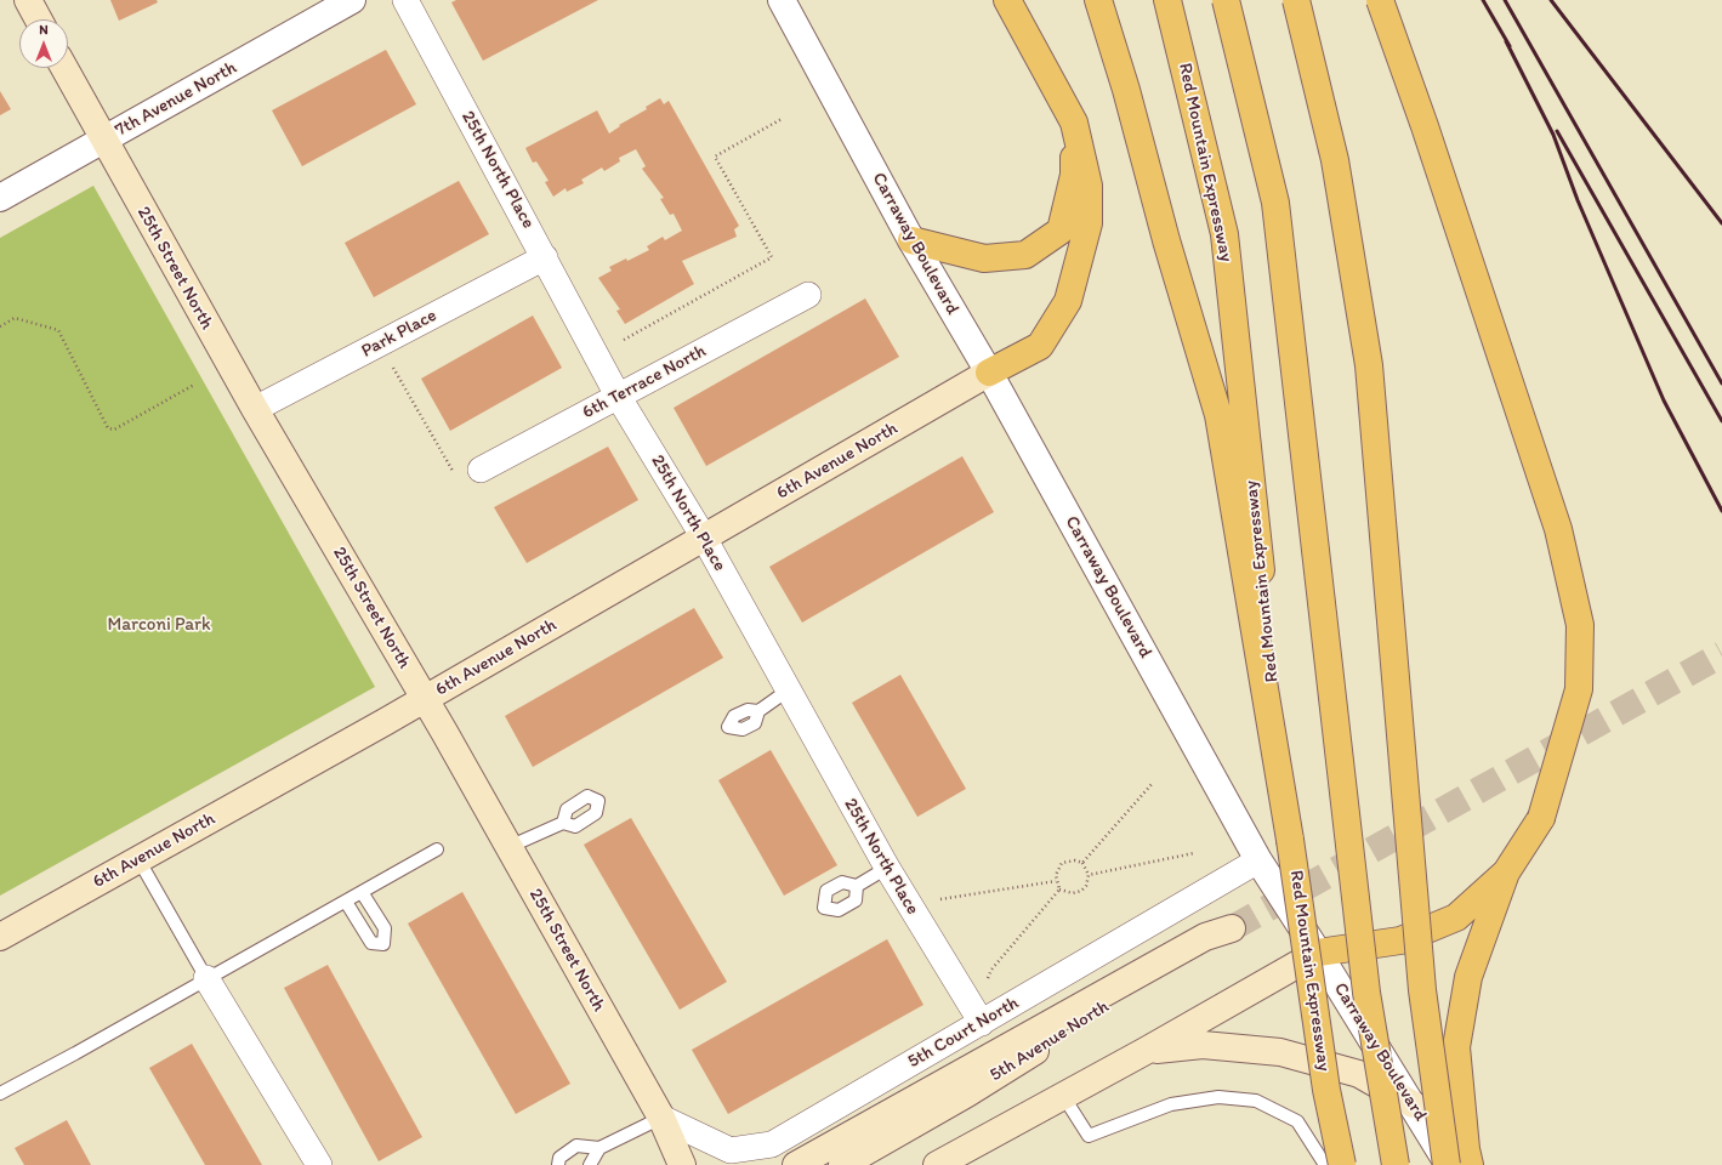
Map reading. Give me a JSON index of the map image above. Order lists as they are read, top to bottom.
{
  "streets": {
    "highway": ["Red Mountain Expressway"],
    "main road": ["25th Street North", "6th Avenue North", "5th Avenue North"],
    "street": [
      "7th Avenue North",
      "25th North Place",
      "Carraway Boulevard",
      "Park Place",
      "6th Terrace North",
      "5th Court North"
    ]
  },
  "crossings": [
    ["7th Avenue North", "25th Street North"],
    ["25th North Place", "Park Place"],
    ["25th North Place", "6th Terrace North"],
    ["25th North Place", "6th Avenue North"],
    ["25th North Place", "5th Court North"],
    ["Carraway Boulevard", "6th Avenue North"],
    ["Carraway Boulevard", "5th Court North"],
    ["25th Street North", "Park Place"],
    ["25th Street North", "6th Avenue North"],
    ["25th Street North", "5th Court North"]
  ],
  "parks": ["Marconi Park"],
  "north": "top"
}
